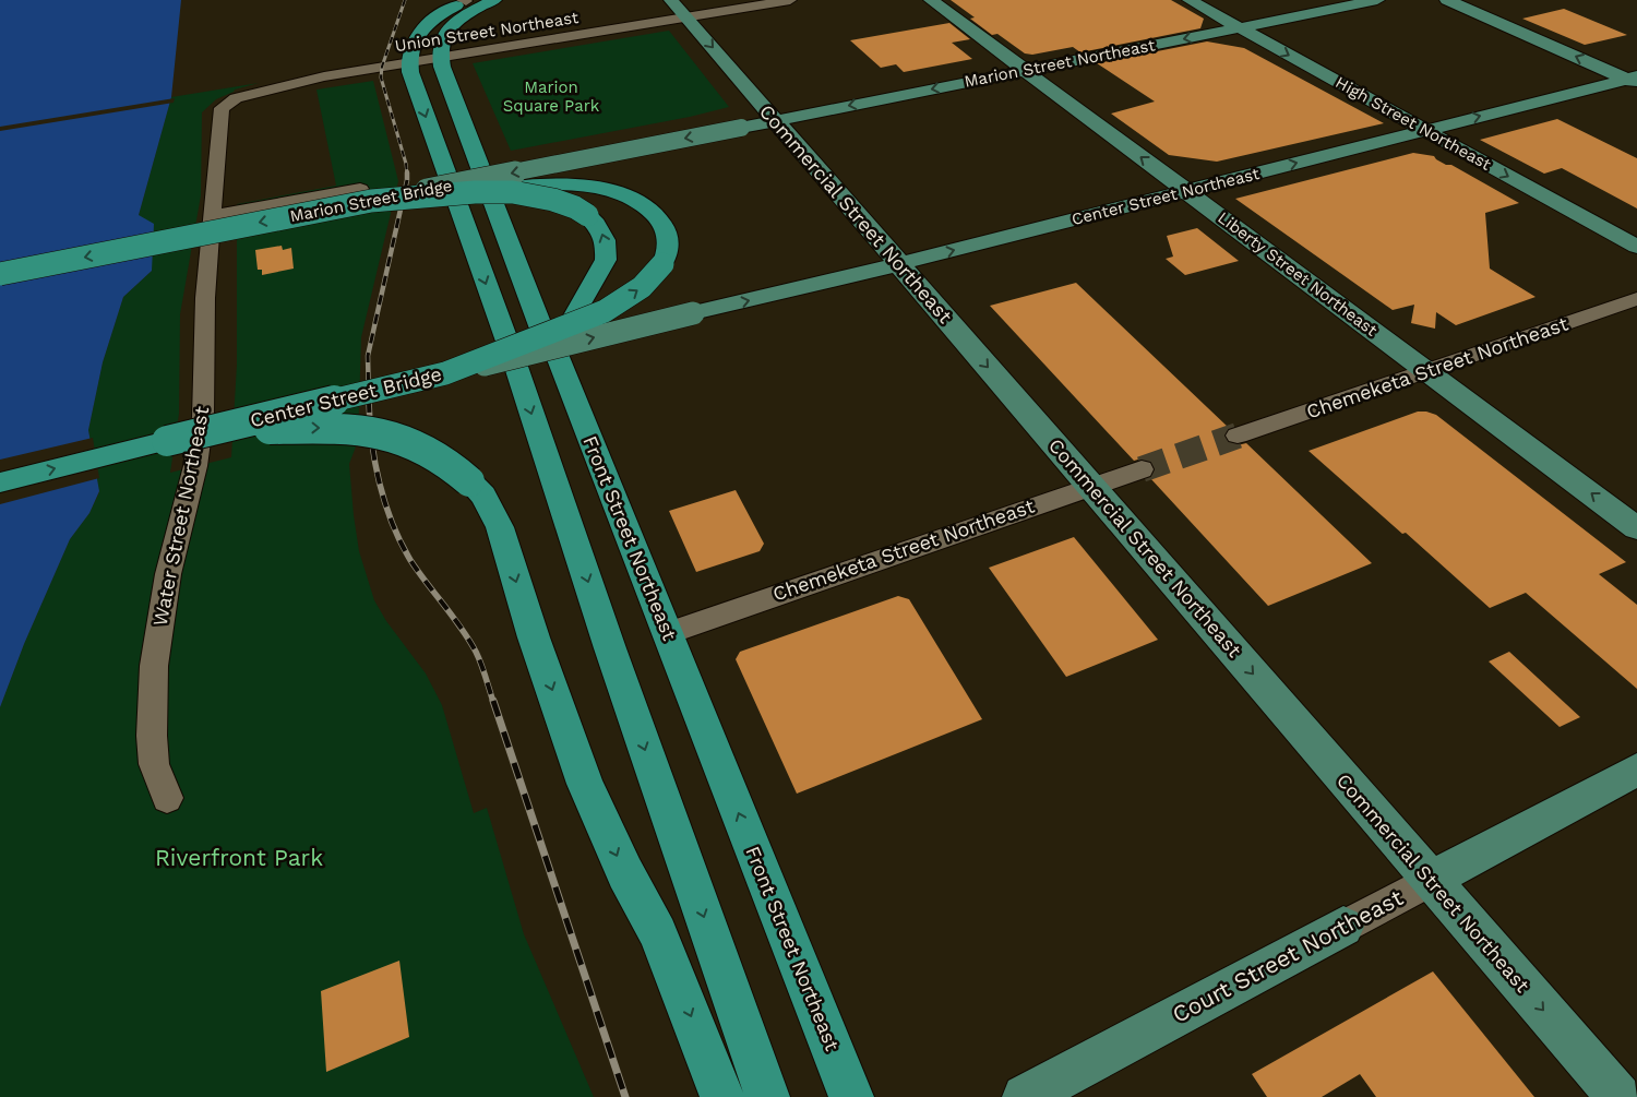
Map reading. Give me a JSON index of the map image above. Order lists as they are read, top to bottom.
{
  "streets": {
    "highway": ["Marion Street Bridge", "Center Street Bridge", "Front Street Northeast"],
    "main road": [
      "Marion Street Northeast",
      "High Street Northeast",
      "Center Street Northeast",
      "Commercial Street Northeast",
      "Liberty Street Northeast",
      "Court Street Northeast"
    ],
    "street": ["Union Street Northeast", "Chemeketa Street Northeast", "Water Street Northeast"]
  },
  "crossings": [
    ["Union Street Northeast", "Commercial Street Northeast"],
    ["Union Street Northeast", "Water Street Northeast"],
    ["Union Street Northeast", "Front Street Northeast"],
    ["Marion Street Northeast", "High Street Northeast"],
    ["Marion Street Northeast", "Marion Street Bridge"],
    ["Marion Street Northeast", "Commercial Street Northeast"],
    ["Marion Street Northeast", "Liberty Street Northeast"],
    ["High Street Northeast", "Center Street Northeast"],
    ["Center Street Northeast", "Commercial Street Northeast"],
    ["Center Street Northeast", "Liberty Street Northeast"],
    ["Center Street Northeast", "Center Street Bridge"],
    ["Commercial Street Northeast", "Chemeketa Street Northeast"],
    ["Commercial Street Northeast", "Court Street Northeast"],
    ["Liberty Street Northeast", "Chemeketa Street Northeast"],
    ["Chemeketa Street Northeast", "Front Street Northeast"]
  ],
  "one_way": [
    "Marion Street Northeast",
    "Center Street Northeast",
    "Marion Street Bridge",
    "Commercial Street Northeast",
    "Liberty Street Northeast",
    "Center Street Bridge"
  ],
  "parks": ["Marion Square Park", "Riverfront Park"]
}
